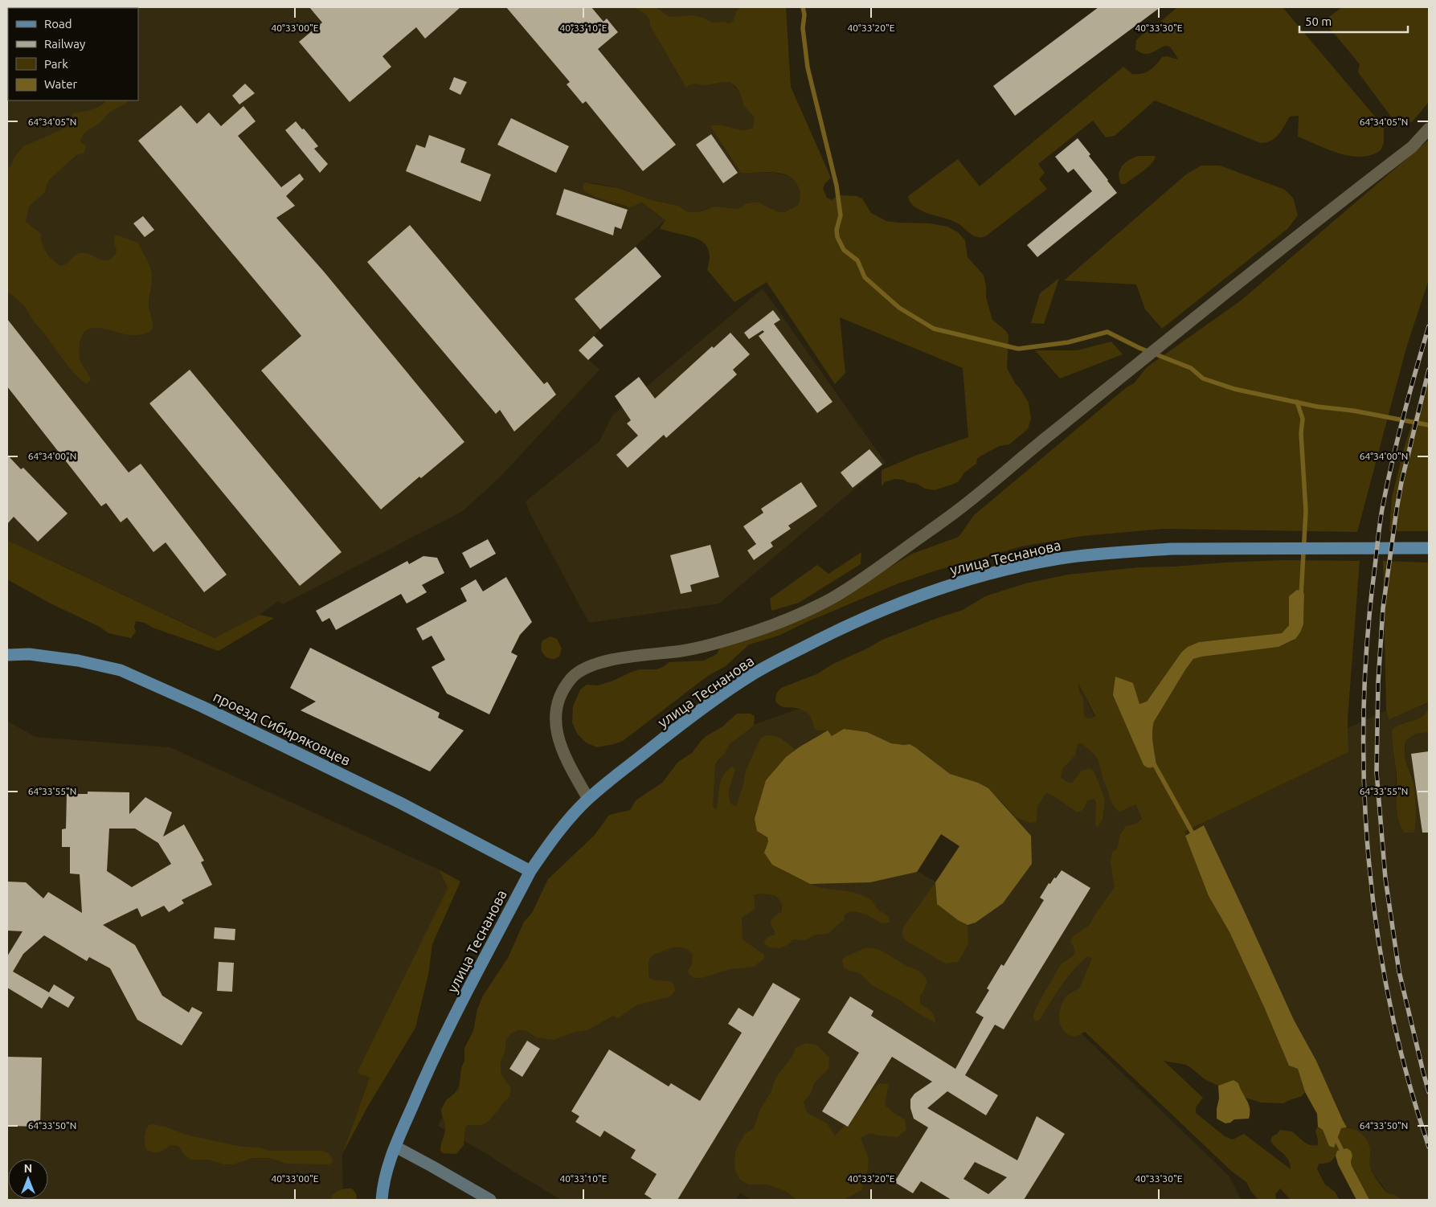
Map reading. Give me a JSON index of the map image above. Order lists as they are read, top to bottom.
{
  "streets": {
    "main road": ["улица Теснанова", "проезд Сибиряковцев"]
  },
  "crossings": [
    ["улица Теснанова", "проезд Сибиряковцев"]
  ],
  "legend": [
    "Road",
    "Railway",
    "Park",
    "Water"
  ],
  "scale_bar": "50 m",
  "north": "top",
  "coordinates": [
    "40°33'00\"E",
    "40°33'10\"E",
    "40°33'20\"E",
    "40°33'30\"E",
    "64°34'05\"N",
    "64°34'00\"N",
    "64°33'55\"N",
    "64°33'50\"N"
  ]
}
